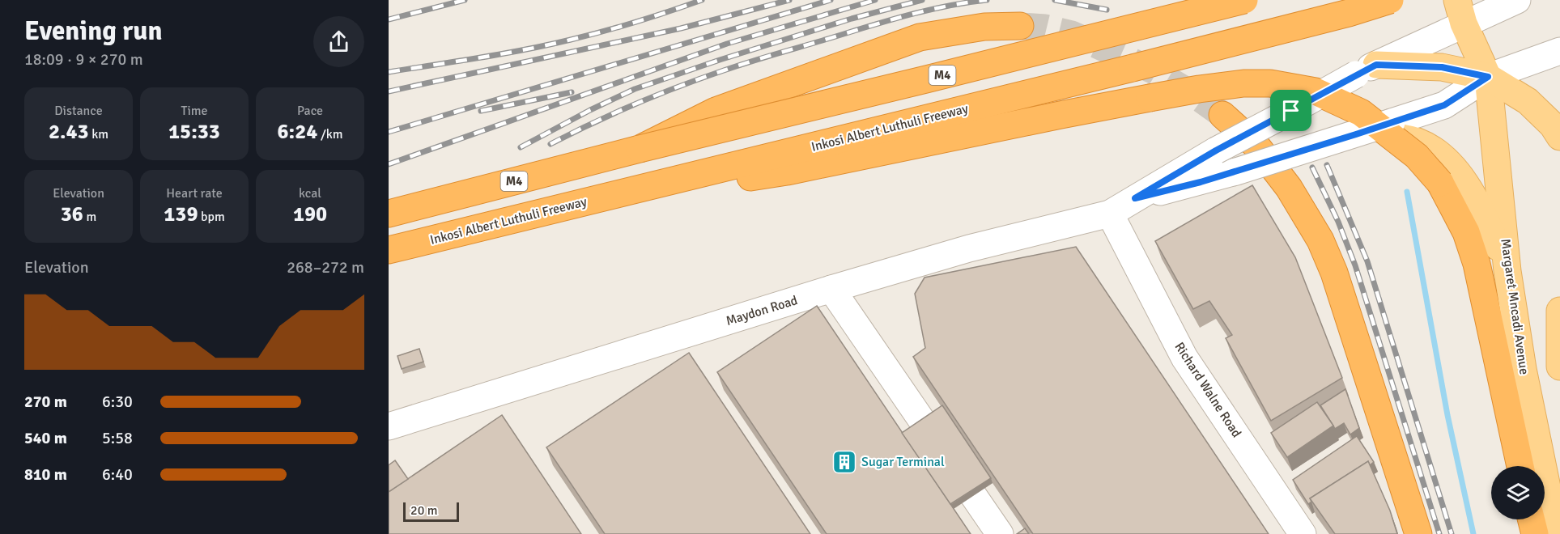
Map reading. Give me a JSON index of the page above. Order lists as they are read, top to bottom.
{
  "streets": {
    "highway": ["M4", "Inkosi Albert Luthuli Freeway"],
    "main road": ["Margaret Mncadi Avenue"],
    "street": ["Maydon Road", "Richard Walne Road"]
  },
  "crossings": [
    ["Margaret Mncadi Avenue", "Maydon Road"],
    ["Maydon Road", "Richard Walne Road"]
  ],
  "places": {
    "building": ["Sugar Terminal"]
  },
  "scale_bar": "20 m",
  "page": {
    "heading": ["Evening run", "18:09 · 9 × 270 m"],
    "stats": [
      ["Distance", "2.43 km"],
      ["Time", "15:33"],
      ["Pace", "6:24 /km"],
      ["Elevation", "36 m"],
      ["Heart rate", "139 bpm"],
      ["kcal", "190"]
    ],
    "chart": ["Elevation", "268–272 m"],
    "list": [
      {
        "name": "270 m",
        "note": "6:30"
      },
      {
        "name": "540 m",
        "note": "5:58"
      },
      {
        "name": "810 m",
        "note": "6:40"
      }
    ],
    "scale": "20 m"
  }
}
